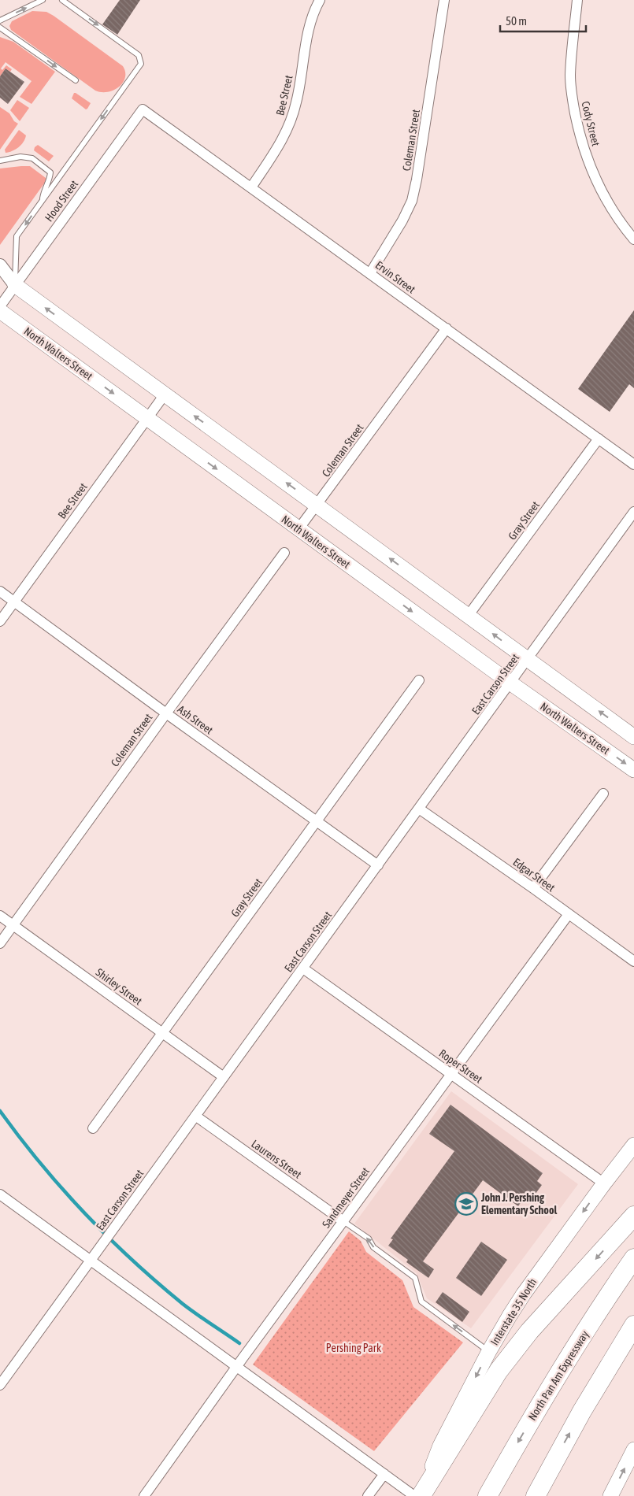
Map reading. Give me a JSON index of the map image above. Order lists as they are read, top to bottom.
{
  "streets": {
    "highway": ["North Pan Am Expressway"],
    "main road": ["North Walters Street", "Interstate 35 North"],
    "street": [
      "Bee Street",
      "Cody Street",
      "Coleman Street",
      "Hood Street",
      "Ervin Street",
      "Gray Street",
      "East Carson Street",
      "Ash Street",
      "Edgar Street",
      "Shirley Street",
      "Roper Street",
      "Laurens Street",
      "Sandmeyer Street"
    ]
  },
  "crossings": [
    ["Bee Street", "Ervin Street"],
    ["Bee Street", "North Walters Street"],
    ["Bee Street", "Ash Street"],
    ["Coleman Street", "Ervin Street"],
    ["Coleman Street", "North Walters Street"],
    ["Coleman Street", "Ash Street"],
    ["Coleman Street", "Shirley Street"],
    ["Hood Street", "Ervin Street"],
    ["Ervin Street", "Gray Street"],
    ["North Walters Street", "East Carson Street"],
    ["Gray Street", "Ash Street"],
    ["Gray Street", "Shirley Street"],
    ["East Carson Street", "Ash Street"],
    ["East Carson Street", "Edgar Street"],
    ["East Carson Street", "Shirley Street"],
    ["East Carson Street", "Roper Street"],
    ["East Carson Street", "Laurens Street"],
    ["Edgar Street", "Sandmeyer Street"],
    ["Roper Street", "Sandmeyer Street"],
    ["Roper Street", "Interstate 35 North"],
    ["Laurens Street", "Sandmeyer Street"]
  ],
  "one_way": ["Interstate 35 North"],
  "parks": ["Pershing Park"],
  "places": {
    "school or university": ["John J. Pershing Elementary School"]
  },
  "scale_bar": "50 m"
}
